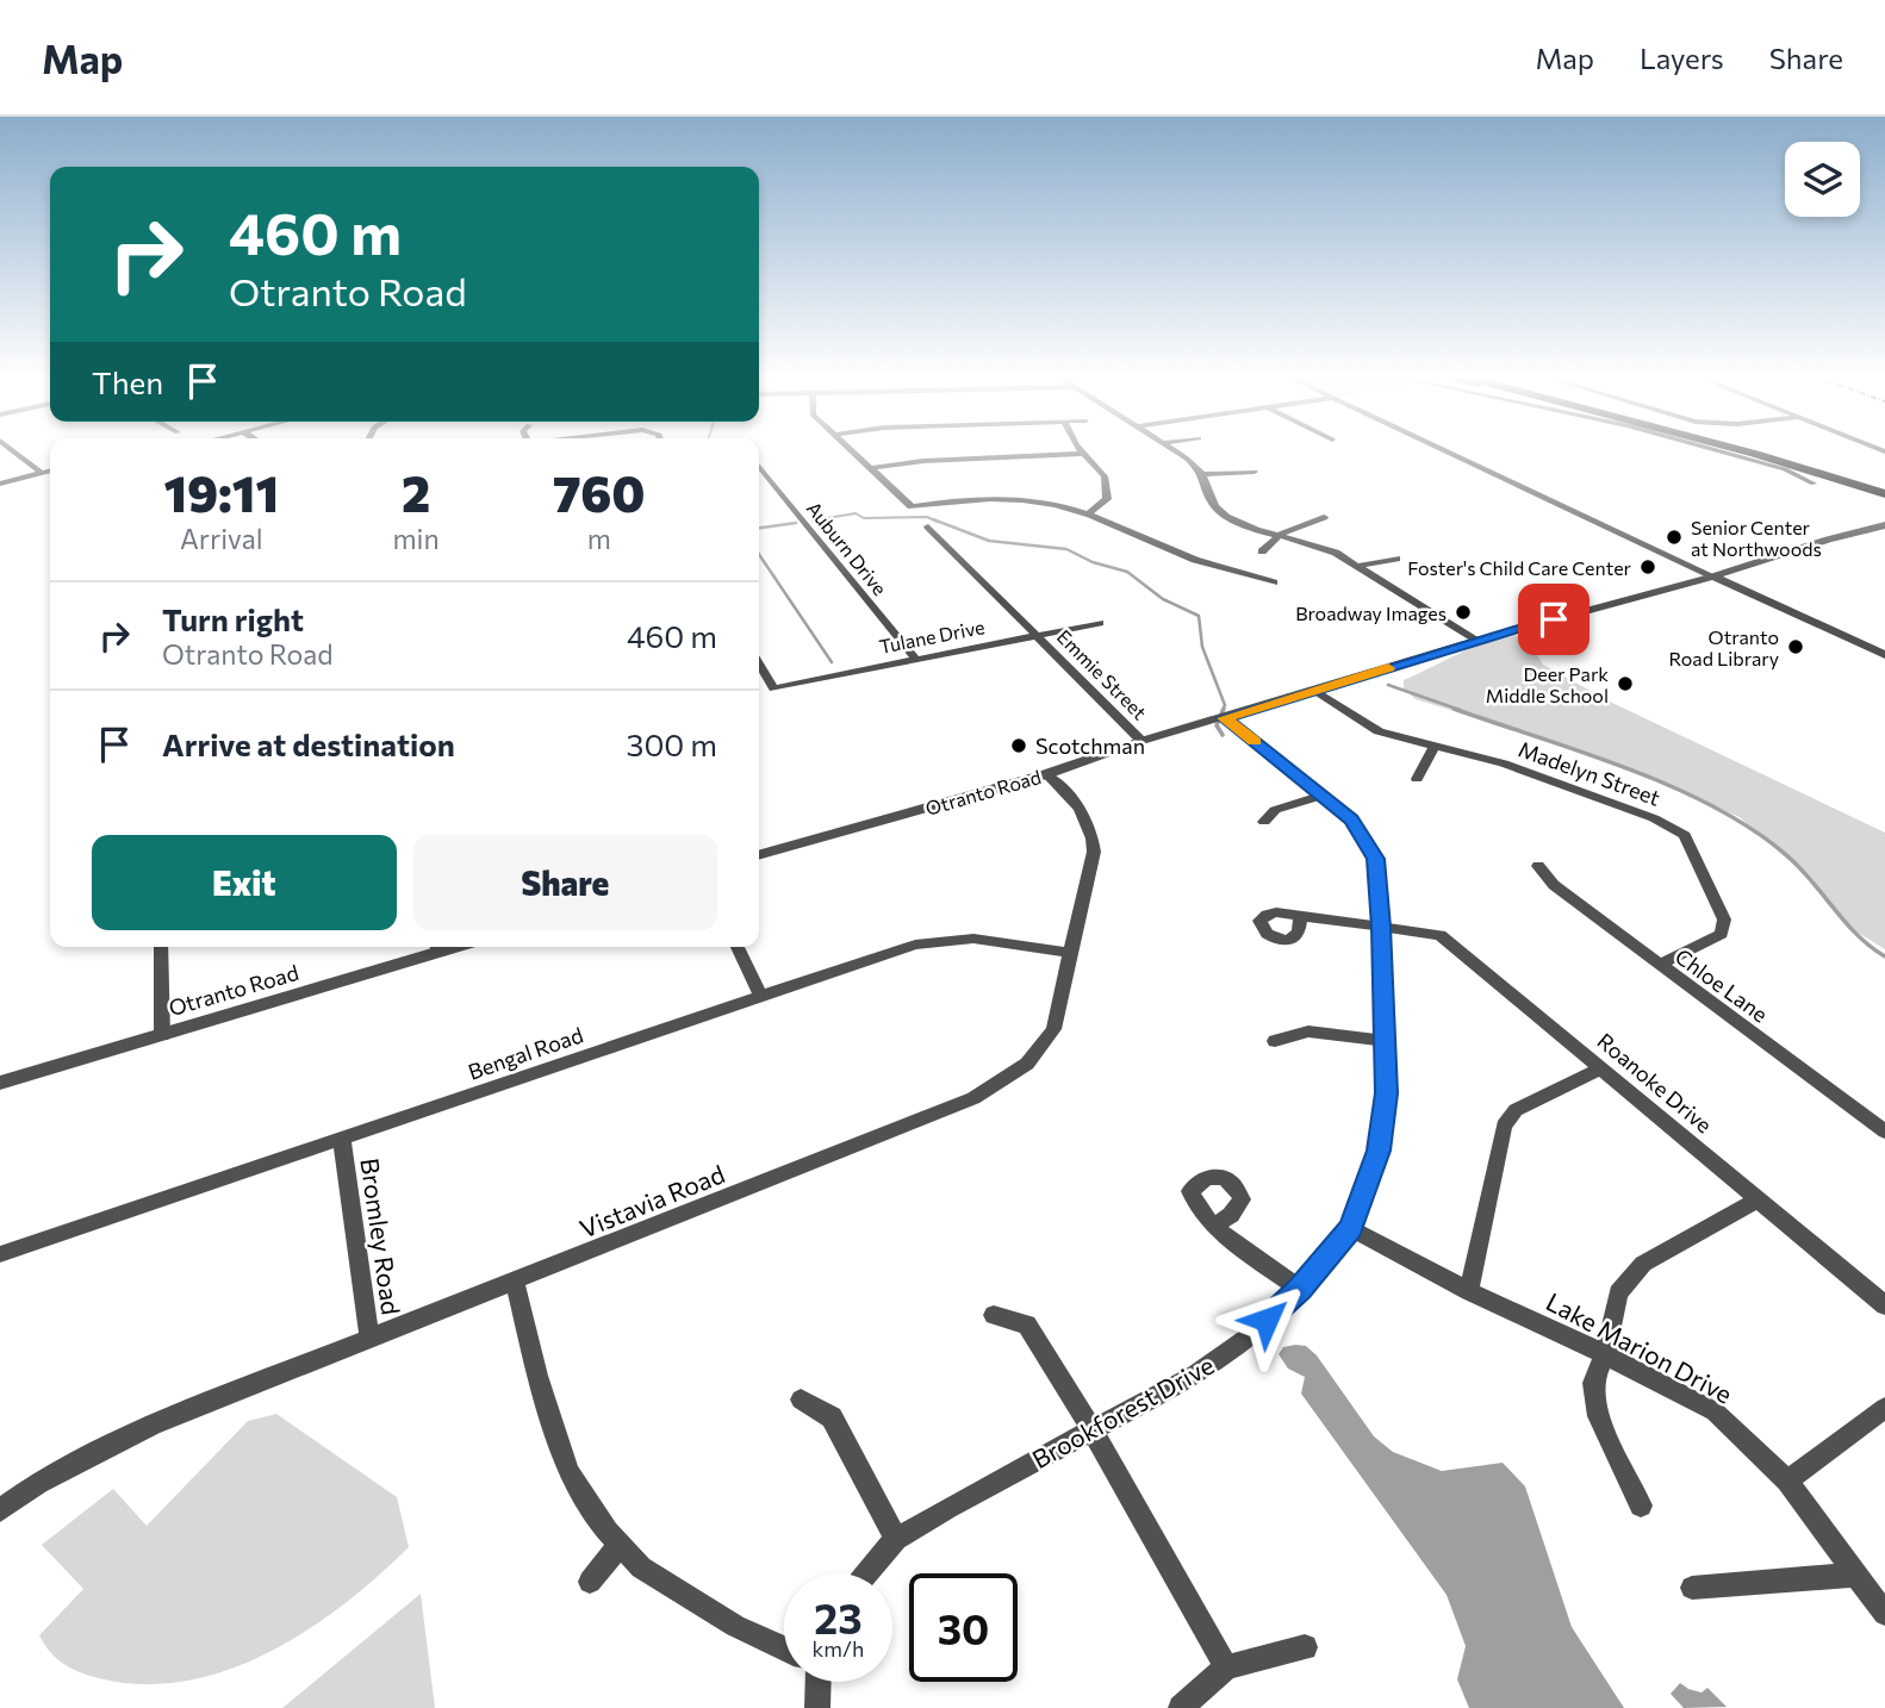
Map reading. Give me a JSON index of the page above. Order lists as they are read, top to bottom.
{
  "streets": {
    "street": [
      "Auburn Drive",
      "Tulane Drive",
      "Emmie Street",
      "Madelyn Street",
      "Otranto Road",
      "Chloe Lane",
      "Bengal Road",
      "Roanoke Drive",
      "Vistavia Road",
      "Bromley Road",
      "Lake Marion Drive",
      "Brookforest Drive"
    ]
  },
  "crossings": [
    ["Auburn Drive", "Tulane Drive"],
    ["Tulane Drive", "Emmie Street"],
    ["Emmie Street", "Otranto Road"],
    ["Madelyn Street", "Otranto Road"],
    ["Madelyn Street", "Chloe Lane"],
    ["Otranto Road", "Vistavia Road"],
    ["Otranto Road", "Brookforest Drive"],
    ["Bengal Road", "Vistavia Road"],
    ["Bengal Road", "Bromley Road"],
    ["Roanoke Drive", "Brookforest Drive"],
    ["Vistavia Road", "Bromley Road"],
    ["Lake Marion Drive", "Brookforest Drive"]
  ],
  "places": [
    "Senior Center at Northwoods",
    "Foster's Child Care Center",
    "Broadway Images",
    "Otranto Road Library",
    "Deer Park Middle School",
    "Scotchman"
  ],
  "page": {
    "header": "Map",
    "nav": ["Map", "Layers", "Share"],
    "turn": ["460 m", "Otranto Road"],
    "then": "Then",
    "eta": [
      "19:11",
      "Arrival",
      "2",
      "min",
      "760",
      "m"
    ],
    "list": [
      {
        "name": "Turn right",
        "note": "Otranto Road",
        "value": "460 m"
      },
      {
        "name": "Arrive at destination",
        "value": "300 m"
      }
    ],
    "buttons": ["Exit", "Share"],
    "speed": "23 km/h",
    "limit": "30"
  }
}
